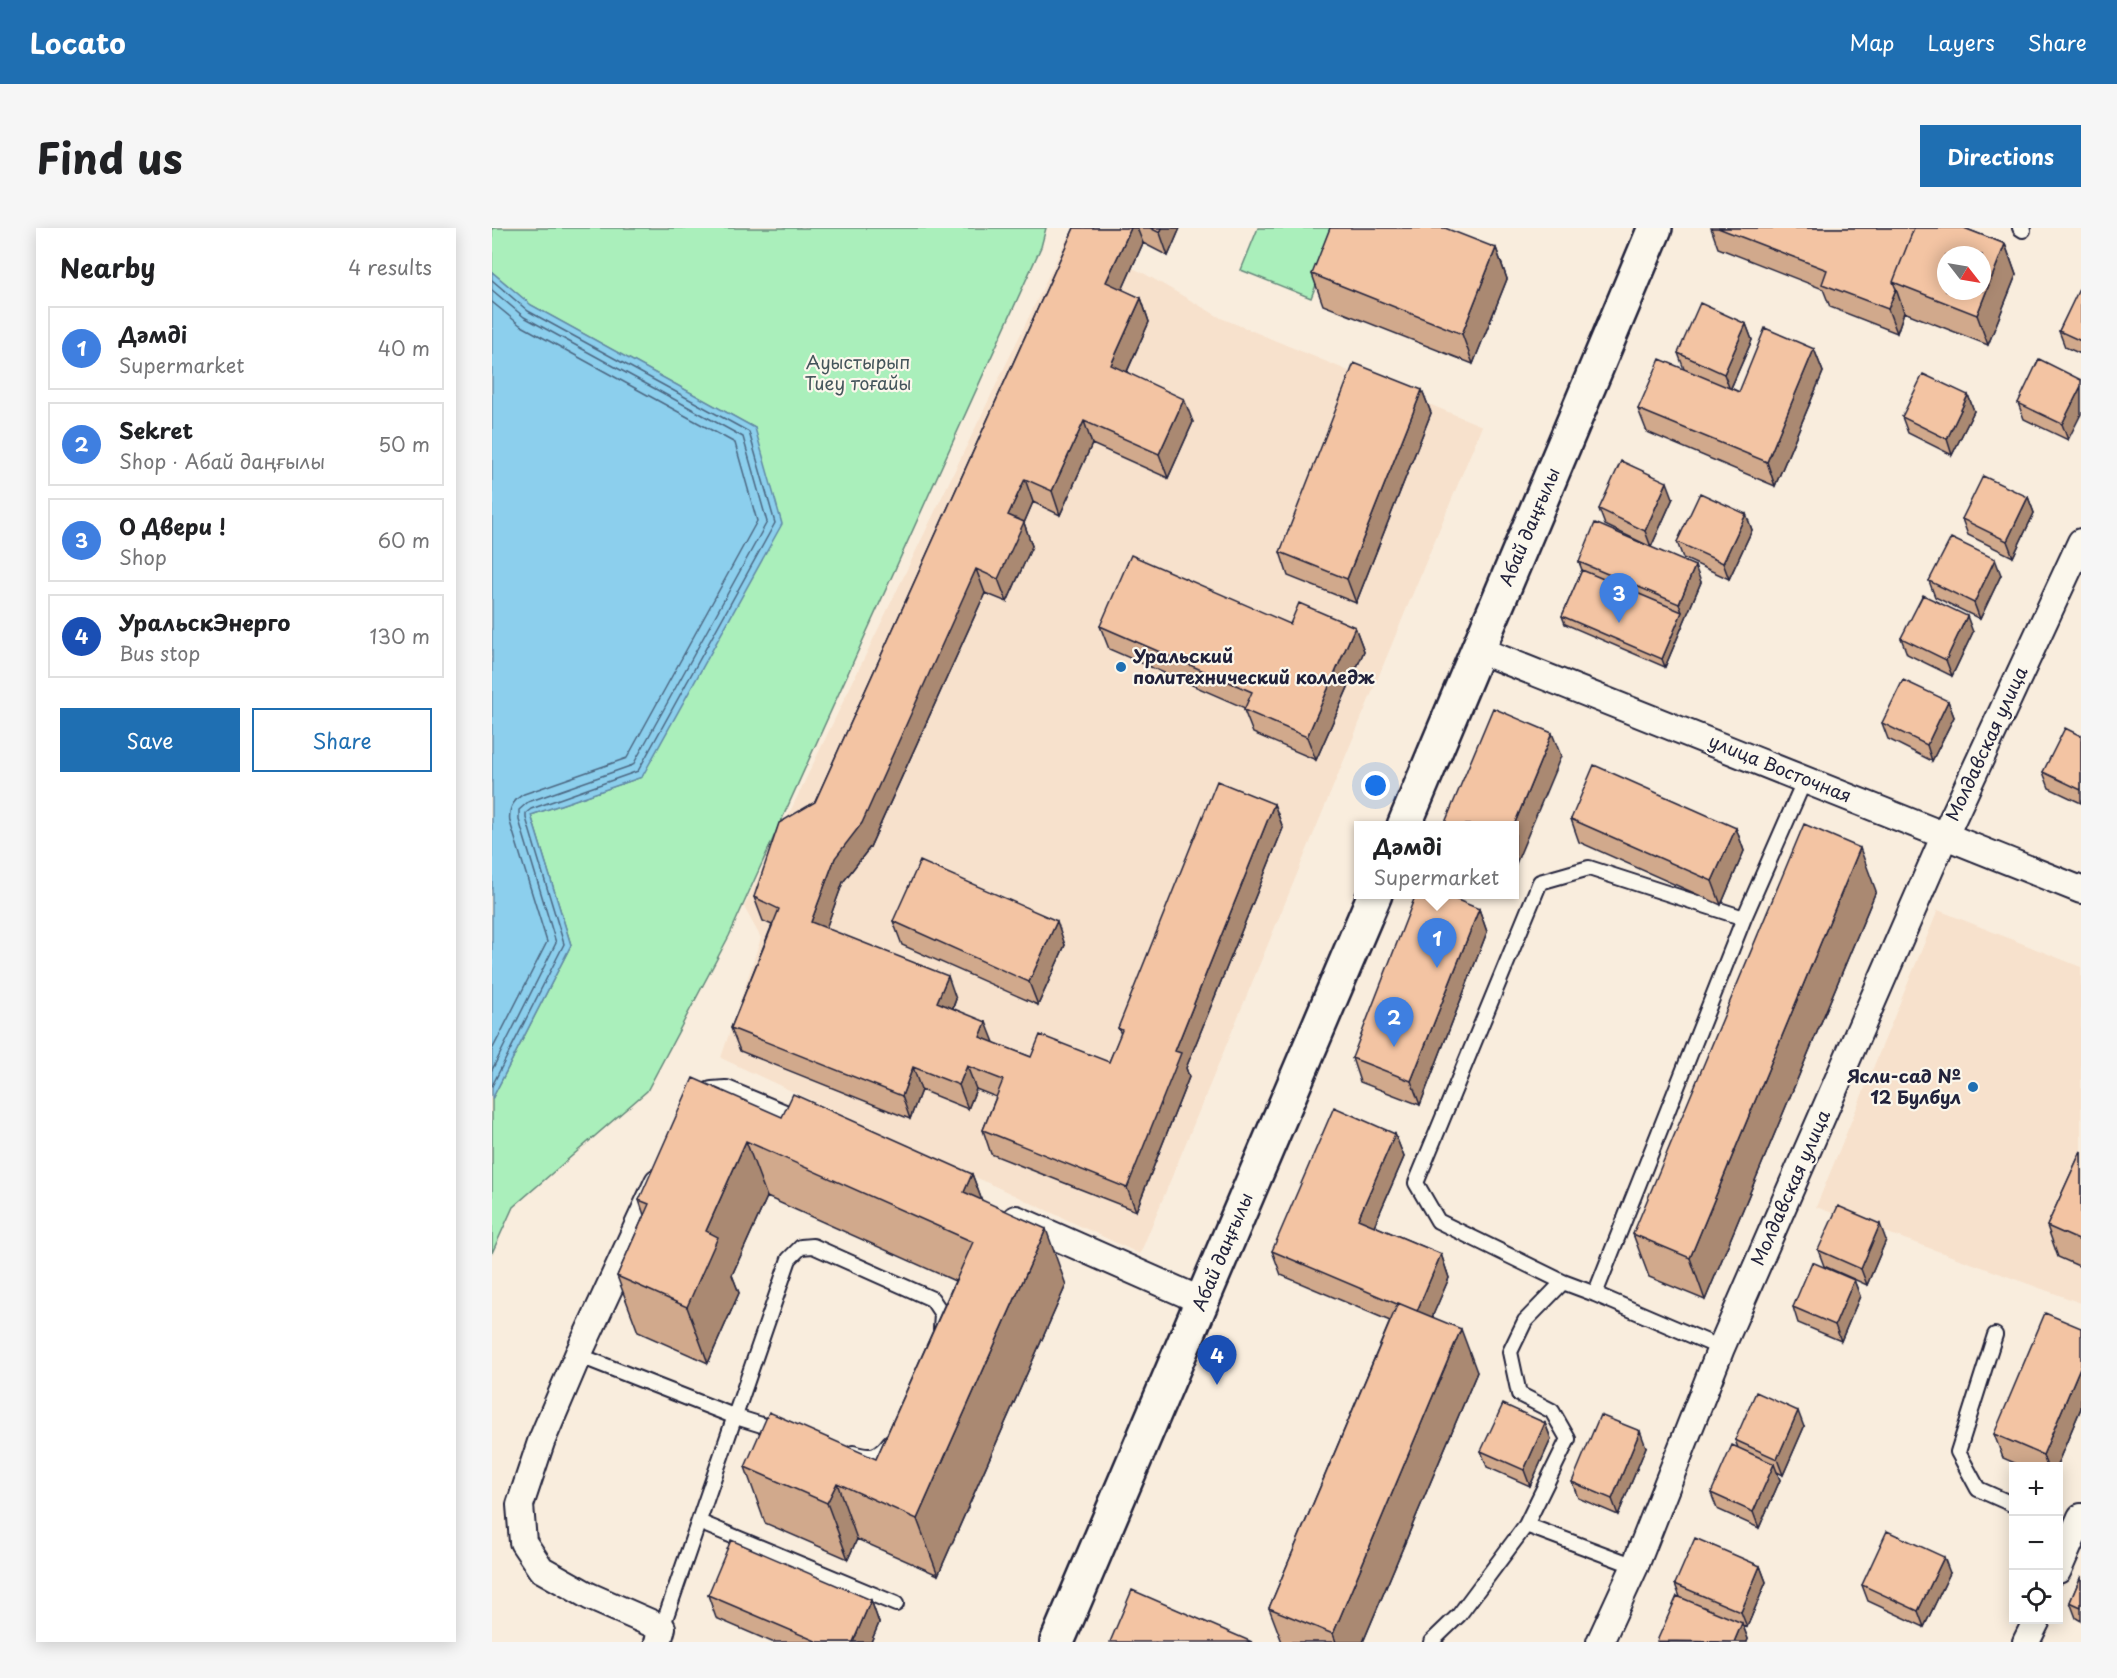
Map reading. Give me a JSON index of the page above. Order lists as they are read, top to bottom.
{
  "streets": {
    "main road": ["Абай даңғылы"],
    "street": ["Молдавская улица", "улица Восточная"]
  },
  "crossings": [
    ["Абай даңғылы", "улица Восточная"],
    ["Молдавская улица", "улица Восточная"]
  ],
  "parks": ["Ауыстырып Тиеу тоғайы"],
  "places": ["Уральский политехнический колледж", "Ясли-сад № 12 Булбул"],
  "north": "bottom right",
  "page": {
    "header": "Locato",
    "nav": ["Map", "Layers", "Share"],
    "title": "Find us",
    "buttons": [
      "Directions",
      ["Save", "Share"]
    ],
    "heading": ["Nearby", "4 results"],
    "list": [
      {
        "mark": "1",
        "name": "Дəмді",
        "note": "Supermarket",
        "value": "40 m"
      },
      {
        "mark": "2",
        "name": "Sekret",
        "note": "Shop · Абай даңғылы",
        "value": "50 m"
      },
      {
        "mark": "3",
        "name": "О Двери !",
        "note": "Shop",
        "value": "60 m"
      },
      {
        "mark": "4",
        "name": "УральскЭнерго",
        "note": "Bus stop",
        "value": "130 m"
      }
    ],
    "pins": [
      "3",
      "1",
      "2",
      "4"
    ],
    "popup": ["Дəмді", "Supermarket"],
    "map_buttons": ["+", "−"]
  }
}
